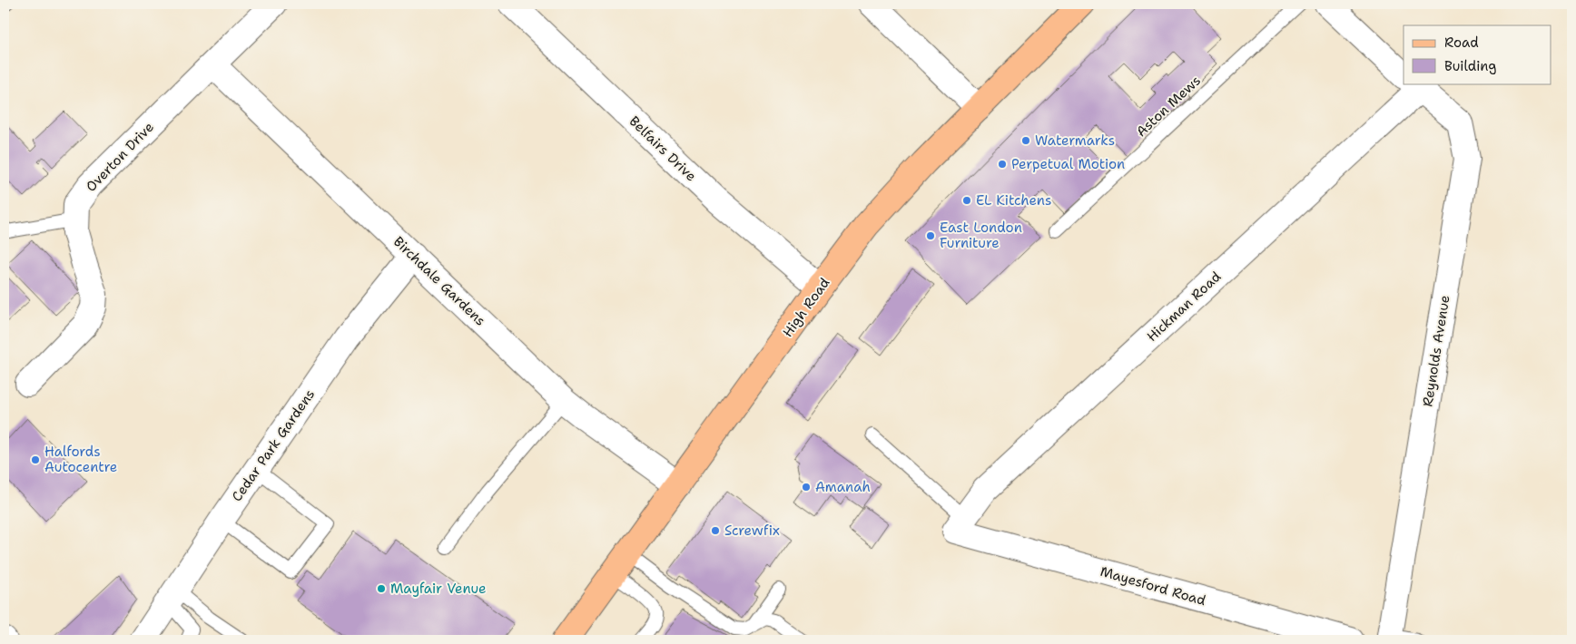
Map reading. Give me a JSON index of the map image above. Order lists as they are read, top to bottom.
{
  "streets": {
    "main road": ["High Road"],
    "street": [
      "Belfairs Drive",
      "Overton Drive",
      "Birchdale Gardens",
      "Hickman Road",
      "Reynolds Avenue",
      "Cedar Park Gardens",
      "Mayesford Road"
    ],
    "lane": ["Aston Mews"]
  },
  "crossings": [
    ["Belfairs Drive", "High Road"],
    ["Overton Drive", "Birchdale Gardens"],
    ["Birchdale Gardens", "High Road"],
    ["Birchdale Gardens", "Cedar Park Gardens"],
    ["Hickman Road", "Mayesford Road"]
  ],
  "places": [
    "Watermarks",
    "Perpetual Motion",
    "EL Kitchens",
    "East London Furniture",
    "Halfords Autocentre",
    "Amanah",
    "Screwfix",
    "Mayfair Venue"
  ],
  "legend": ["Road", "Building"]
}
